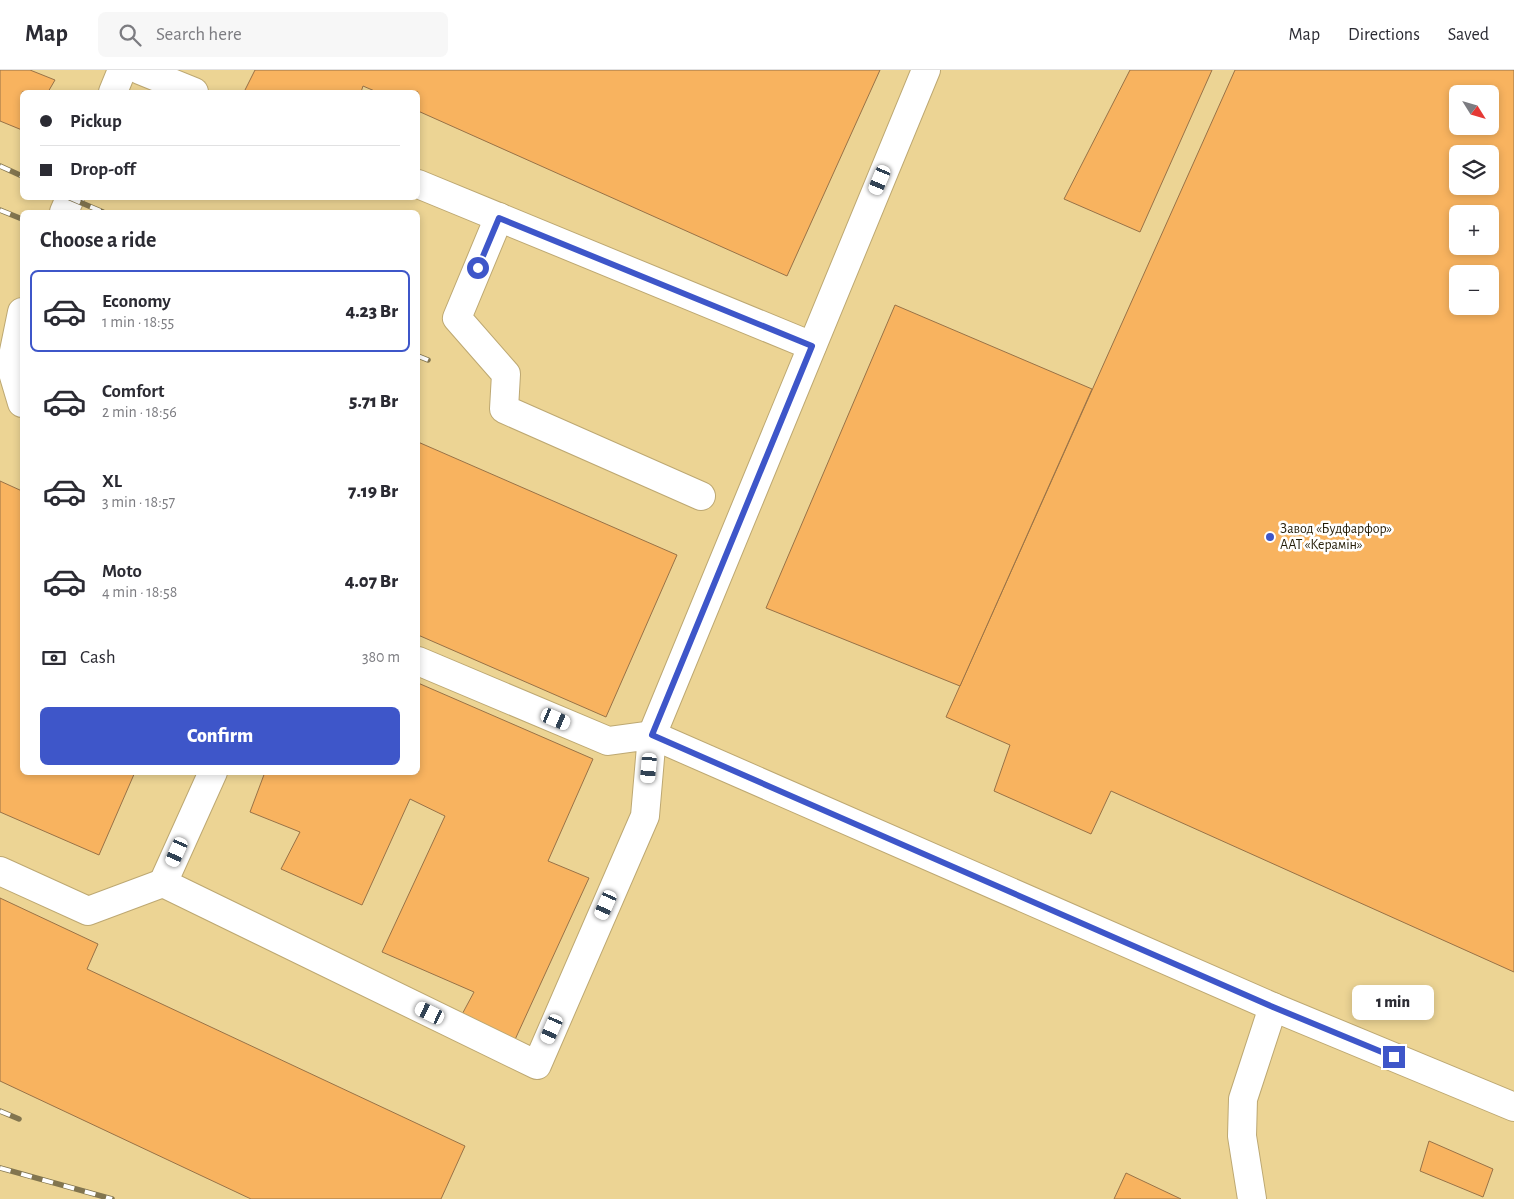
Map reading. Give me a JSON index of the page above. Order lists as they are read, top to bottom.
{
  "places": ["Завод «Будфарфор» ААТ «Керамін»"],
  "north": "bottom right",
  "page": {
    "header": "Map",
    "search": "Search here",
    "nav": ["Map", "Directions", "Saved"],
    "map_buttons": ["+", "−"],
    "banner": ["Pickup", "Drop-off"],
    "heading": "Choose a ride",
    "list": [
      {
        "name": "Economy",
        "note": "1 min · 18:55",
        "value": "4.23 Br"
      },
      {
        "name": "Comfort",
        "note": "2 min · 18:56",
        "value": "5.71 Br"
      },
      {
        "name": "XL",
        "note": "3 min · 18:57",
        "value": "7.19 Br"
      },
      {
        "name": "Moto",
        "note": "4 min · 18:58",
        "value": "4.07 Br"
      }
    ],
    "pay": ["Cash", "380 m"],
    "buttons": "Confirm",
    "bubble": "1 min"
  }
}
